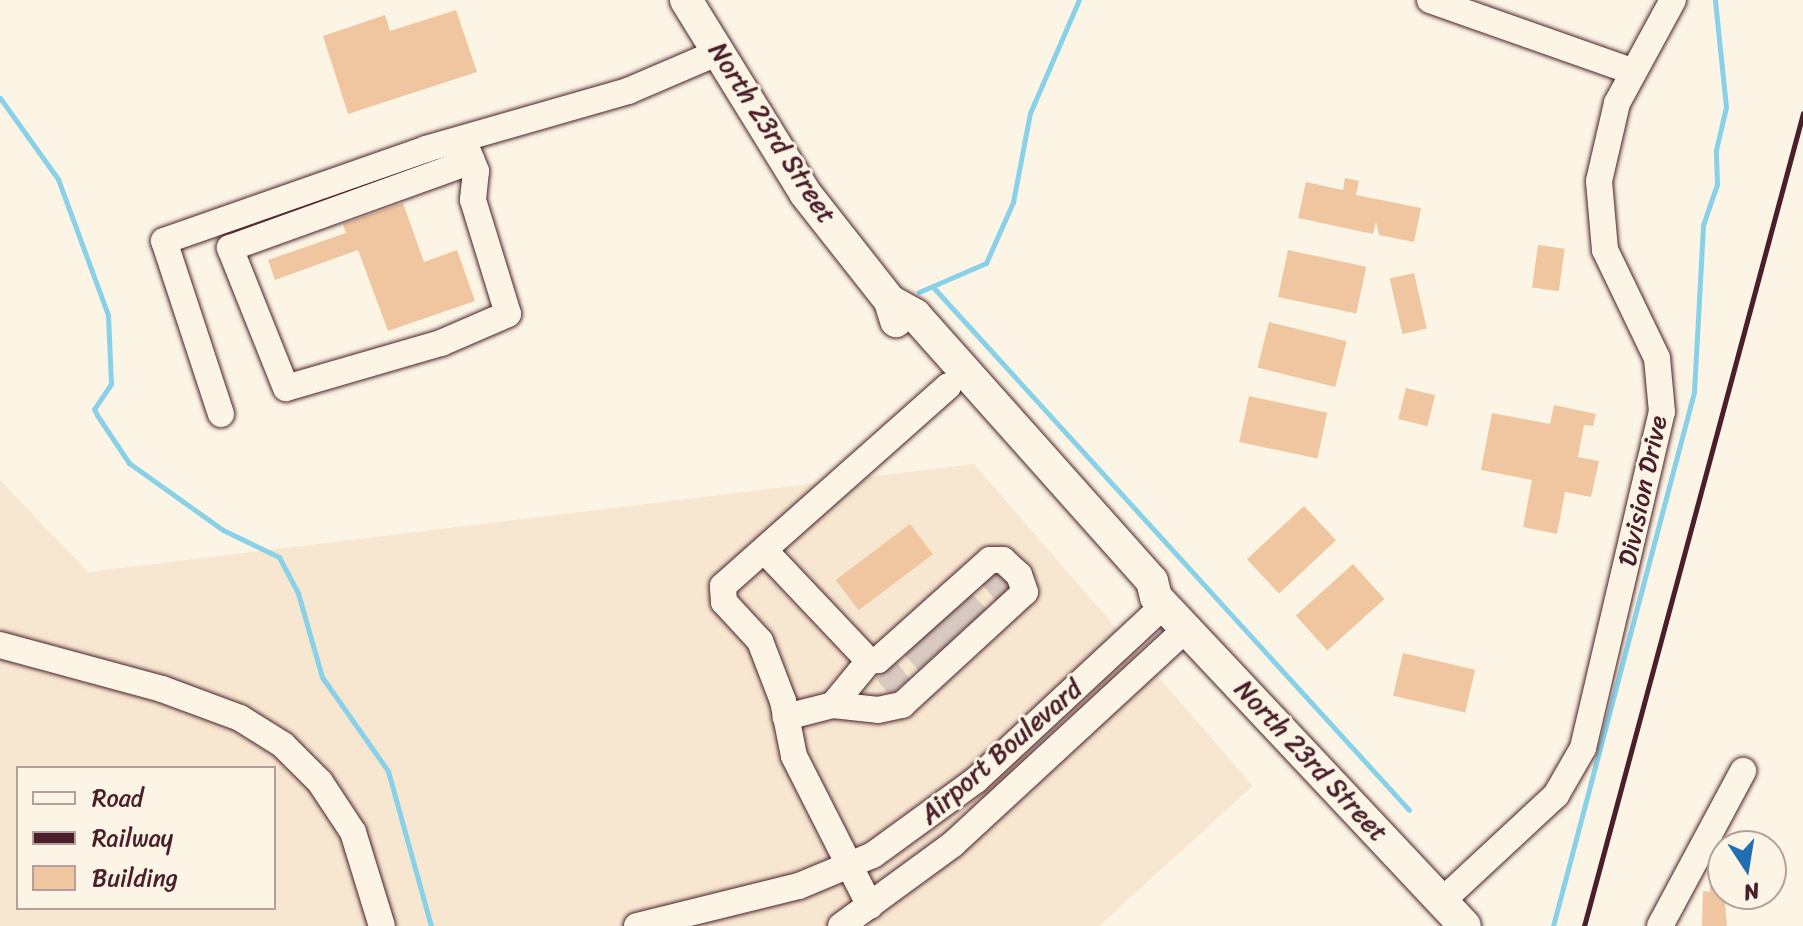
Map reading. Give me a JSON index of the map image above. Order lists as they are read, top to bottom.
{
  "streets": {
    "main road": ["North 23rd Street"],
    "street": ["Division Drive", "Airport Boulevard"]
  },
  "crossings": [
    ["North 23rd Street", "Division Drive"],
    ["North 23rd Street", "Airport Boulevard"]
  ],
  "legend": ["Road", "Railway", "Building"],
  "north": "bottom"
}
